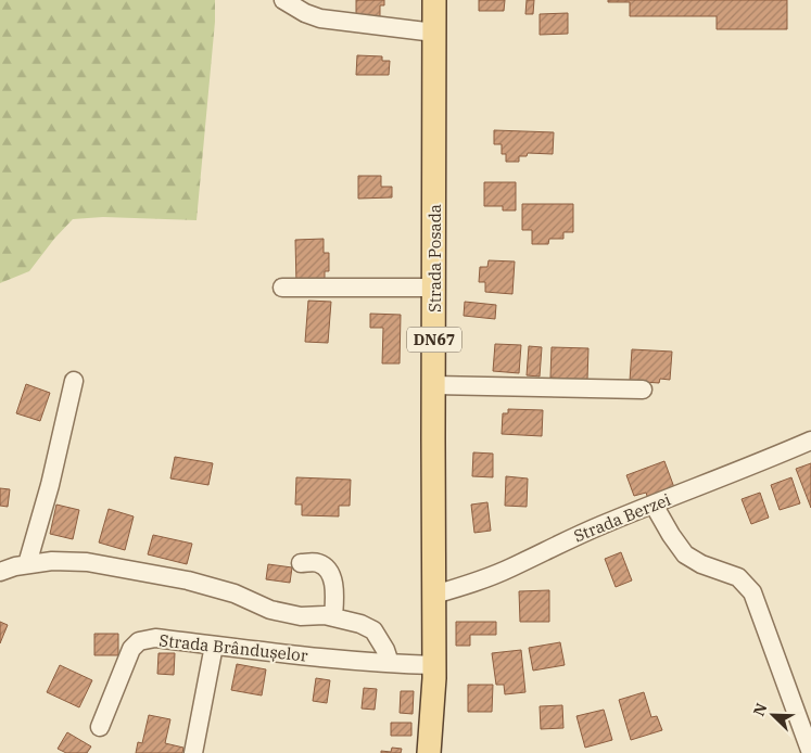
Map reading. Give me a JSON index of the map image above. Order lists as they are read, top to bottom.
{
  "streets": {
    "main road": ["Strada Posada", "DN67"],
    "street": ["Strada Berzei", "Strada Brândușelor"]
  },
  "crossings": [
    ["Strada Posada", "DN67"],
    ["Strada Posada", "Strada Berzei"],
    ["Strada Posada", "Strada Brândușelor"],
    ["DN67", "Strada Brândușelor"]
  ],
  "north": "top left"
}
